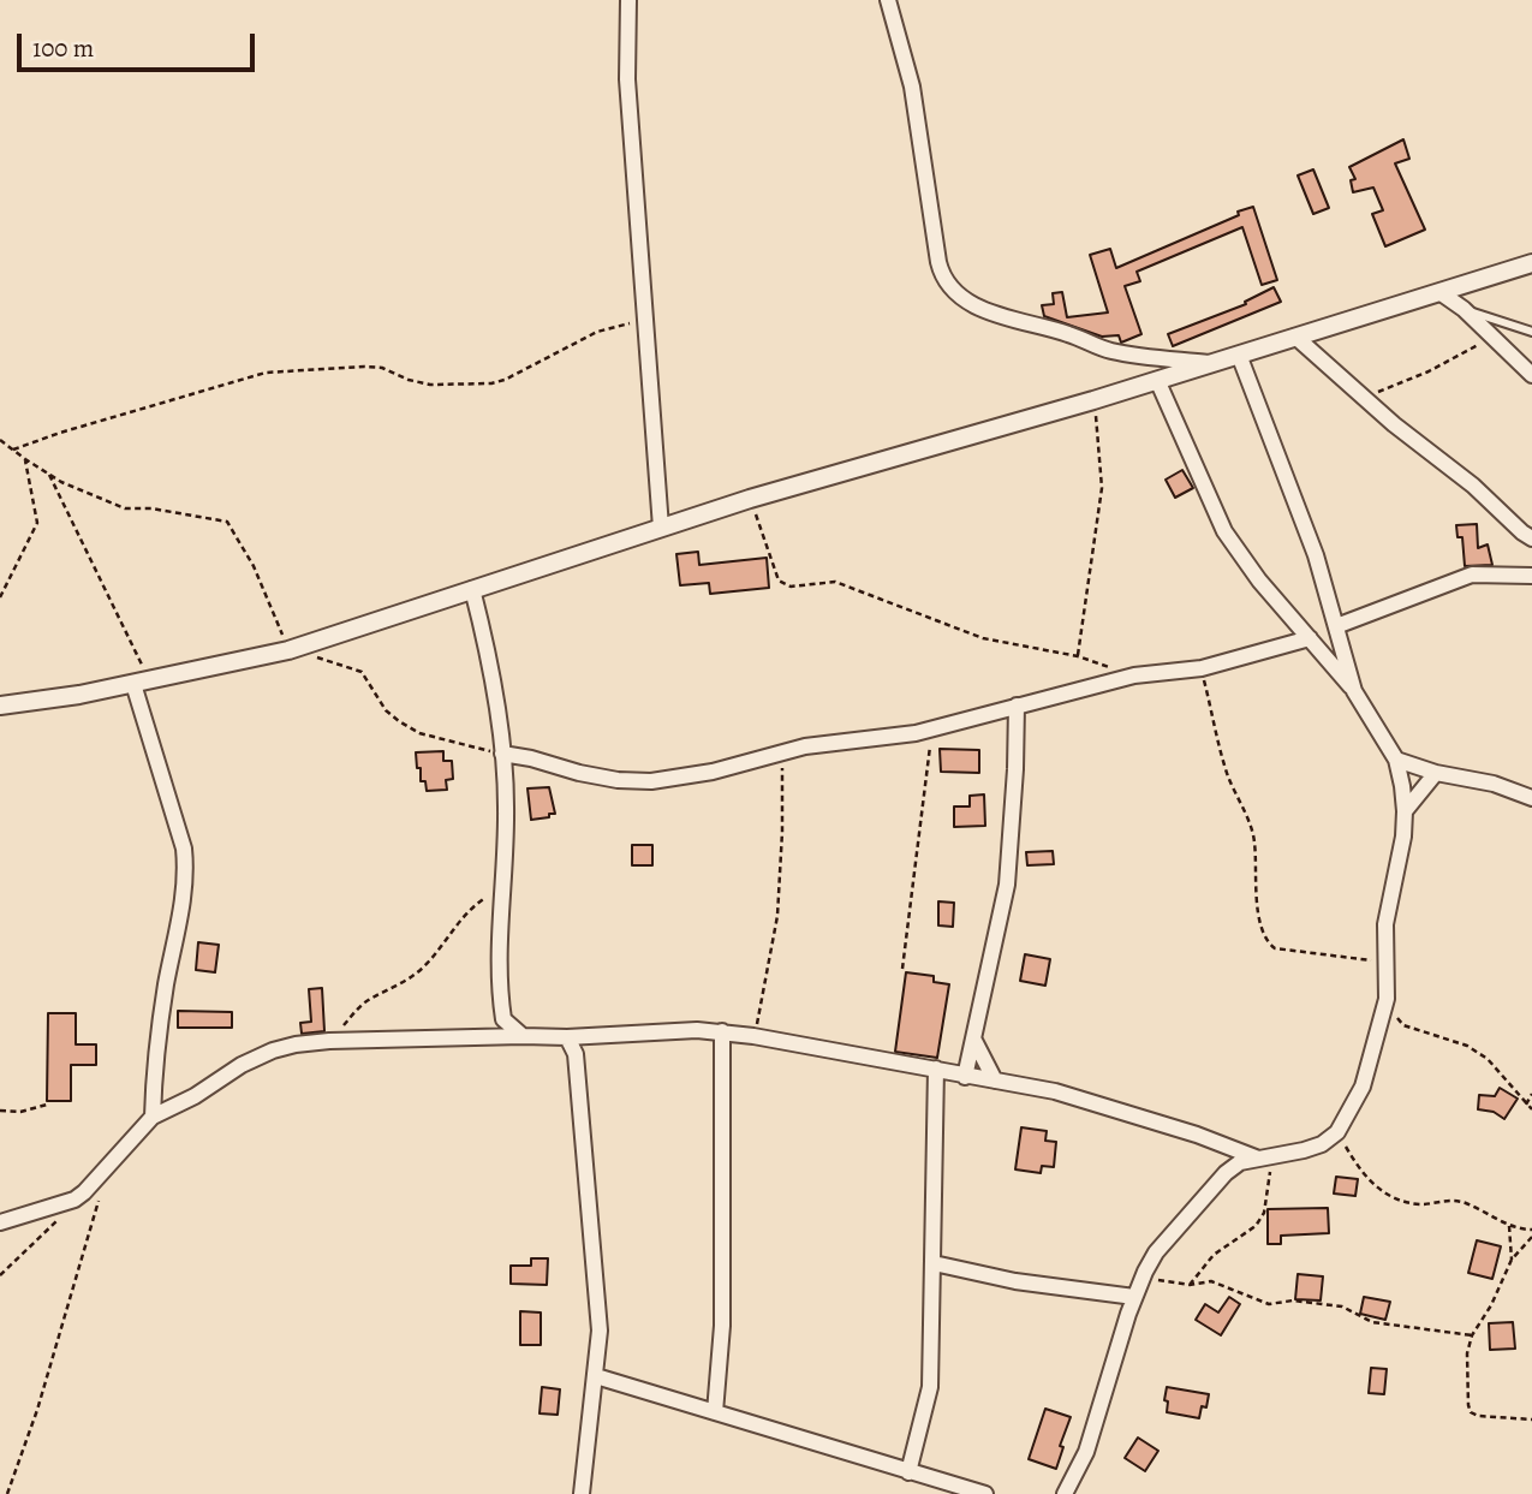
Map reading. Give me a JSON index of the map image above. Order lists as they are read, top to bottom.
{
  "scale_bar": "100 m"
}
